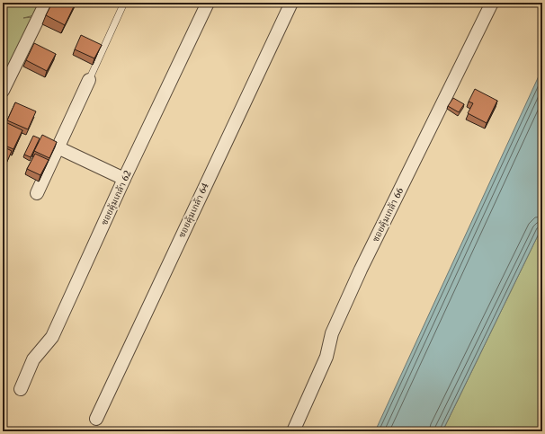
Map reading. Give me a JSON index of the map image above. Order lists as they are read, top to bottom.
{
  "streets": {
    "street": ["ซอยคุ้มเกล้า 62", "ซอยคุ้มเกล้า 64", "ซอยคุ้มเกล้า 66"]
  }
}
